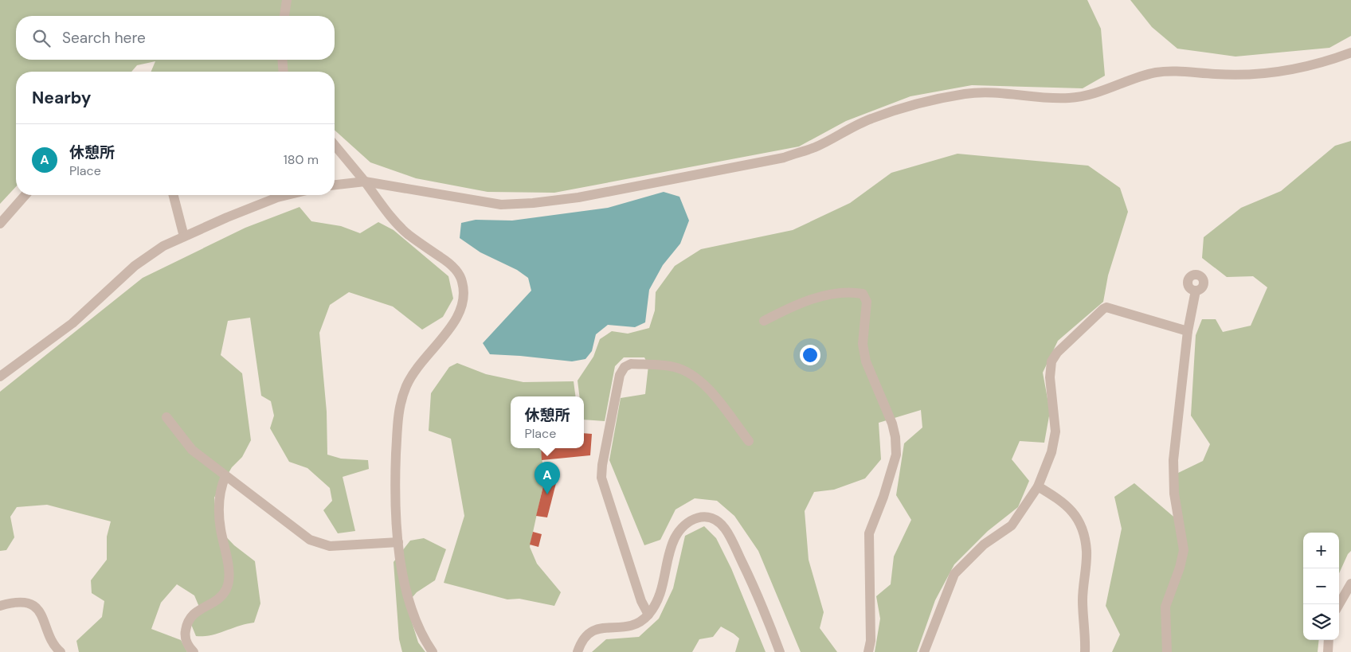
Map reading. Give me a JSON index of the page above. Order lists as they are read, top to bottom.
{
  "page": {
    "search": "Search here",
    "heading": "Nearby",
    "list": [
      {
        "mark": "A",
        "name": "休憩所",
        "note": "Place",
        "value": "180 m"
      }
    ],
    "popup": ["休憩所", "Place"],
    "pins": "A",
    "map_buttons": ["+", "−"]
  }
}
